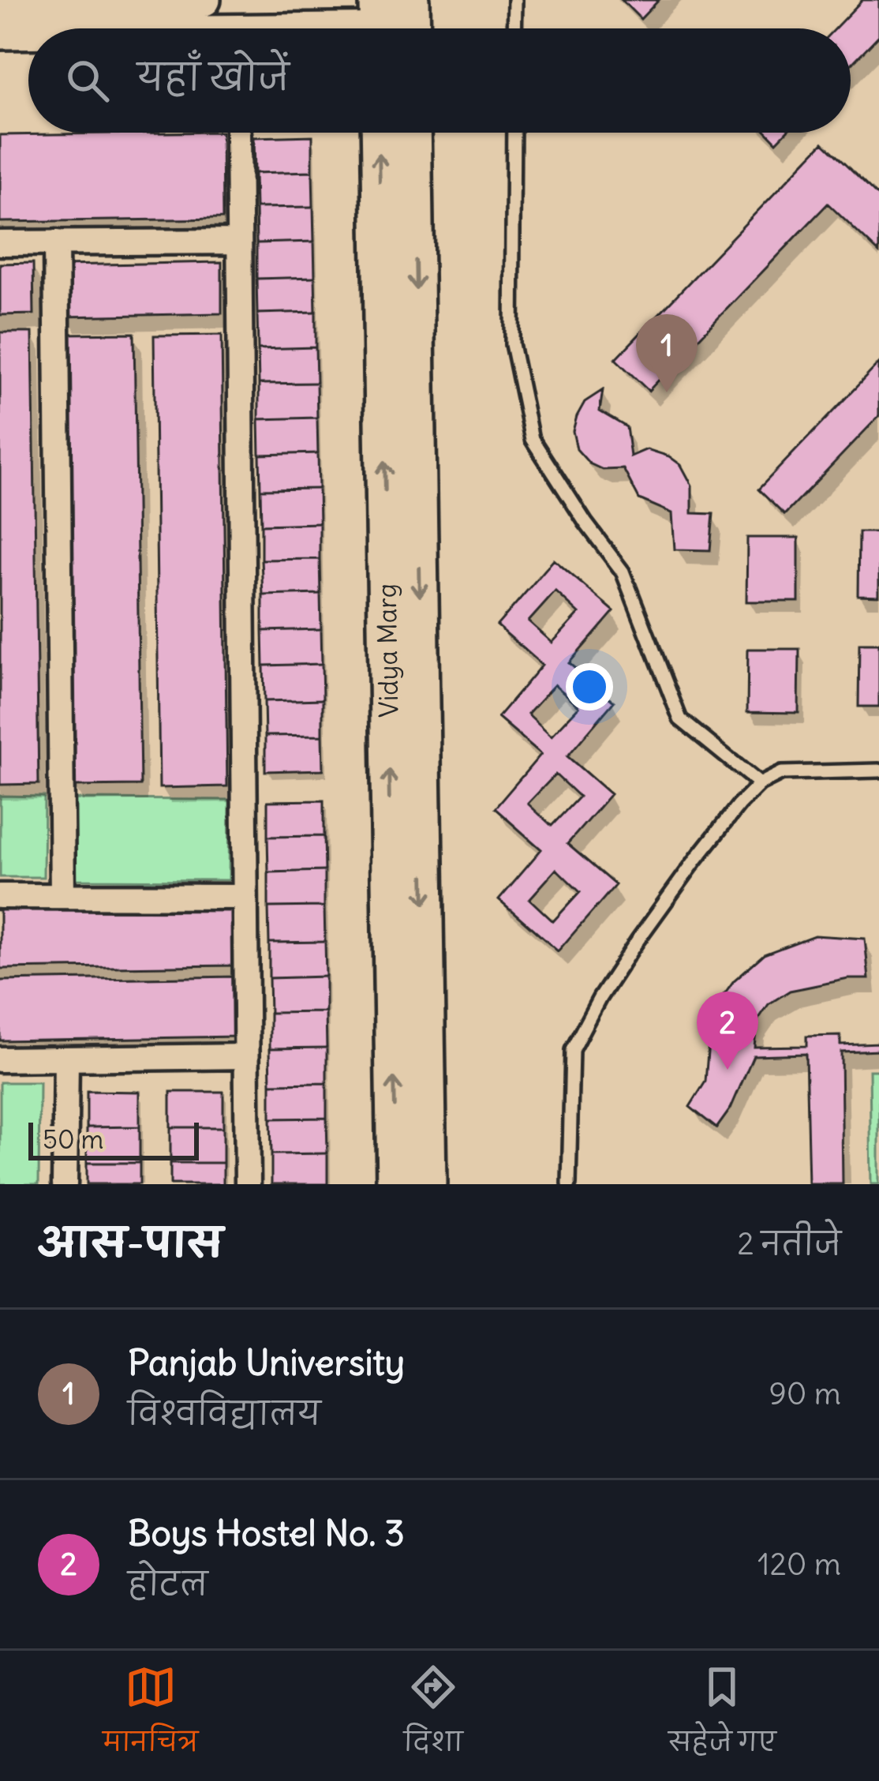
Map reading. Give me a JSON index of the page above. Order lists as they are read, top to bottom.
{
  "streets": {
    "main road": ["Vidya Marg"]
  },
  "scale_bar": "50 m",
  "page": {
    "search": "यहाँ खोजें",
    "pins": ["1", "2"],
    "scale": "50 m",
    "heading": ["आस-पास", "2 नतीजे"],
    "list": [
      {
        "mark": "1",
        "name": "Panjab University",
        "note": "विश्वविद्यालय",
        "value": "90 m"
      },
      {
        "mark": "2",
        "name": "Boys Hostel No. 3",
        "note": "होटल",
        "value": "120 m"
      }
    ],
    "nav": ["मानचित्र", "दिशा", "सहेजे गए"]
  }
}
